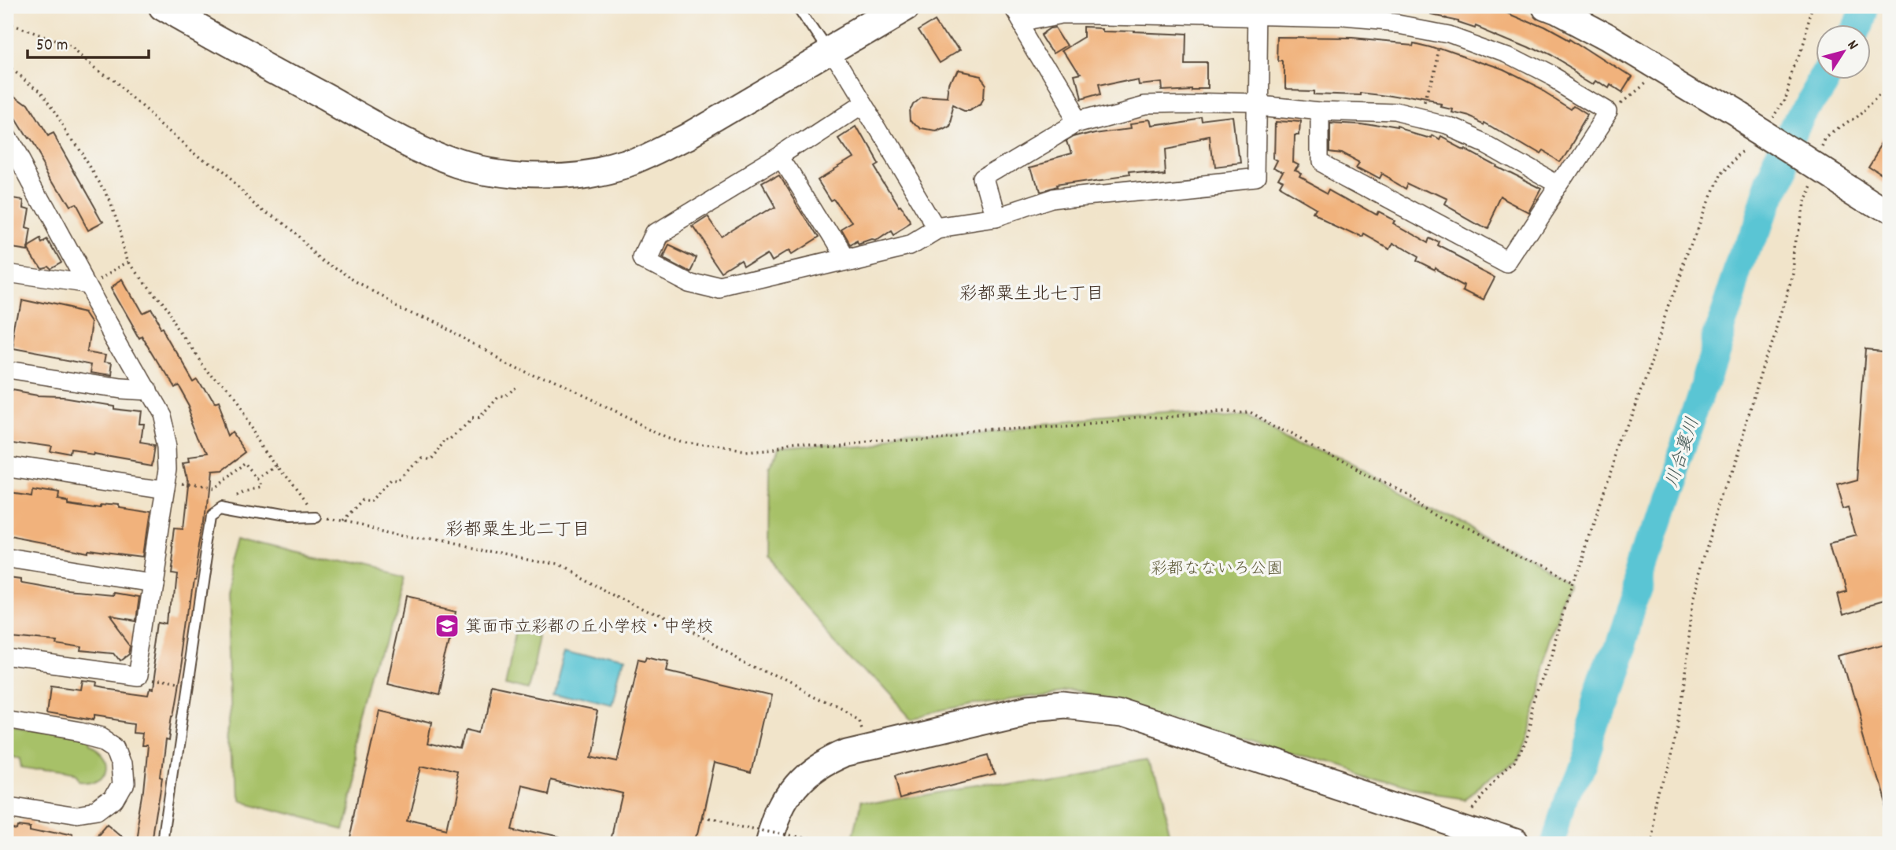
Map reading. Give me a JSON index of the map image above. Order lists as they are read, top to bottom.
{
  "districts": ["彩都粟生北七丁目", "彩都粟生北二丁目"],
  "water": ["川合裏川"],
  "parks": ["彩都なないろ公園"],
  "places": {
    "school or university": ["箕面市立彩都の丘小学校・中学校"]
  },
  "scale_bar": "50 m",
  "north": "top right"
}
